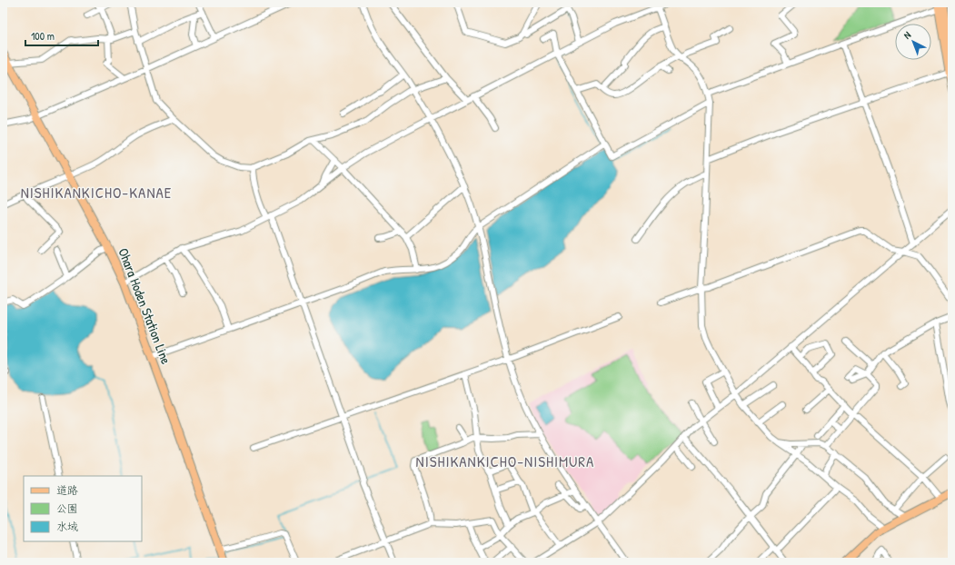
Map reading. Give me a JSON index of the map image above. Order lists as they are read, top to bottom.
{
  "streets": {
    "main road": ["Ohara Hoden Station Line"]
  },
  "districts": ["NISHIKANKICHO-KANAE", "NISHIKANKICHO-NISHIMURA"],
  "legend": ["道路", "公園", "水域"],
  "scale_bar": "100 m",
  "north": "top left"
}
